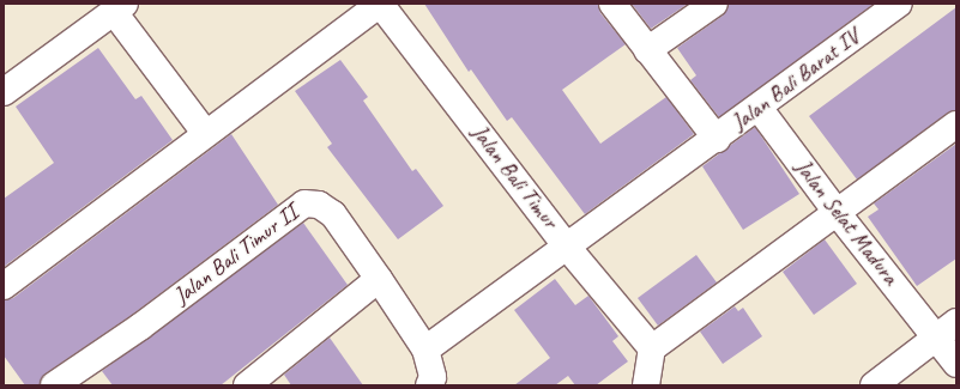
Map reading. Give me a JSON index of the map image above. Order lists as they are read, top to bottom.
{
  "streets": {
    "street": [
      "Jalan Bali Barat IV",
      "Jalan Bali Timur",
      "Jalan Selat Madura",
      "Jalan Bali Timur II"
    ]
  },
  "crossings": [
    ["Jalan Bali Barat IV", "Jalan Bali Timur"],
    ["Jalan Bali Barat IV", "Jalan Selat Madura"],
    ["Jalan Bali Barat IV", "Jalan Bali Timur II"]
  ]
}
